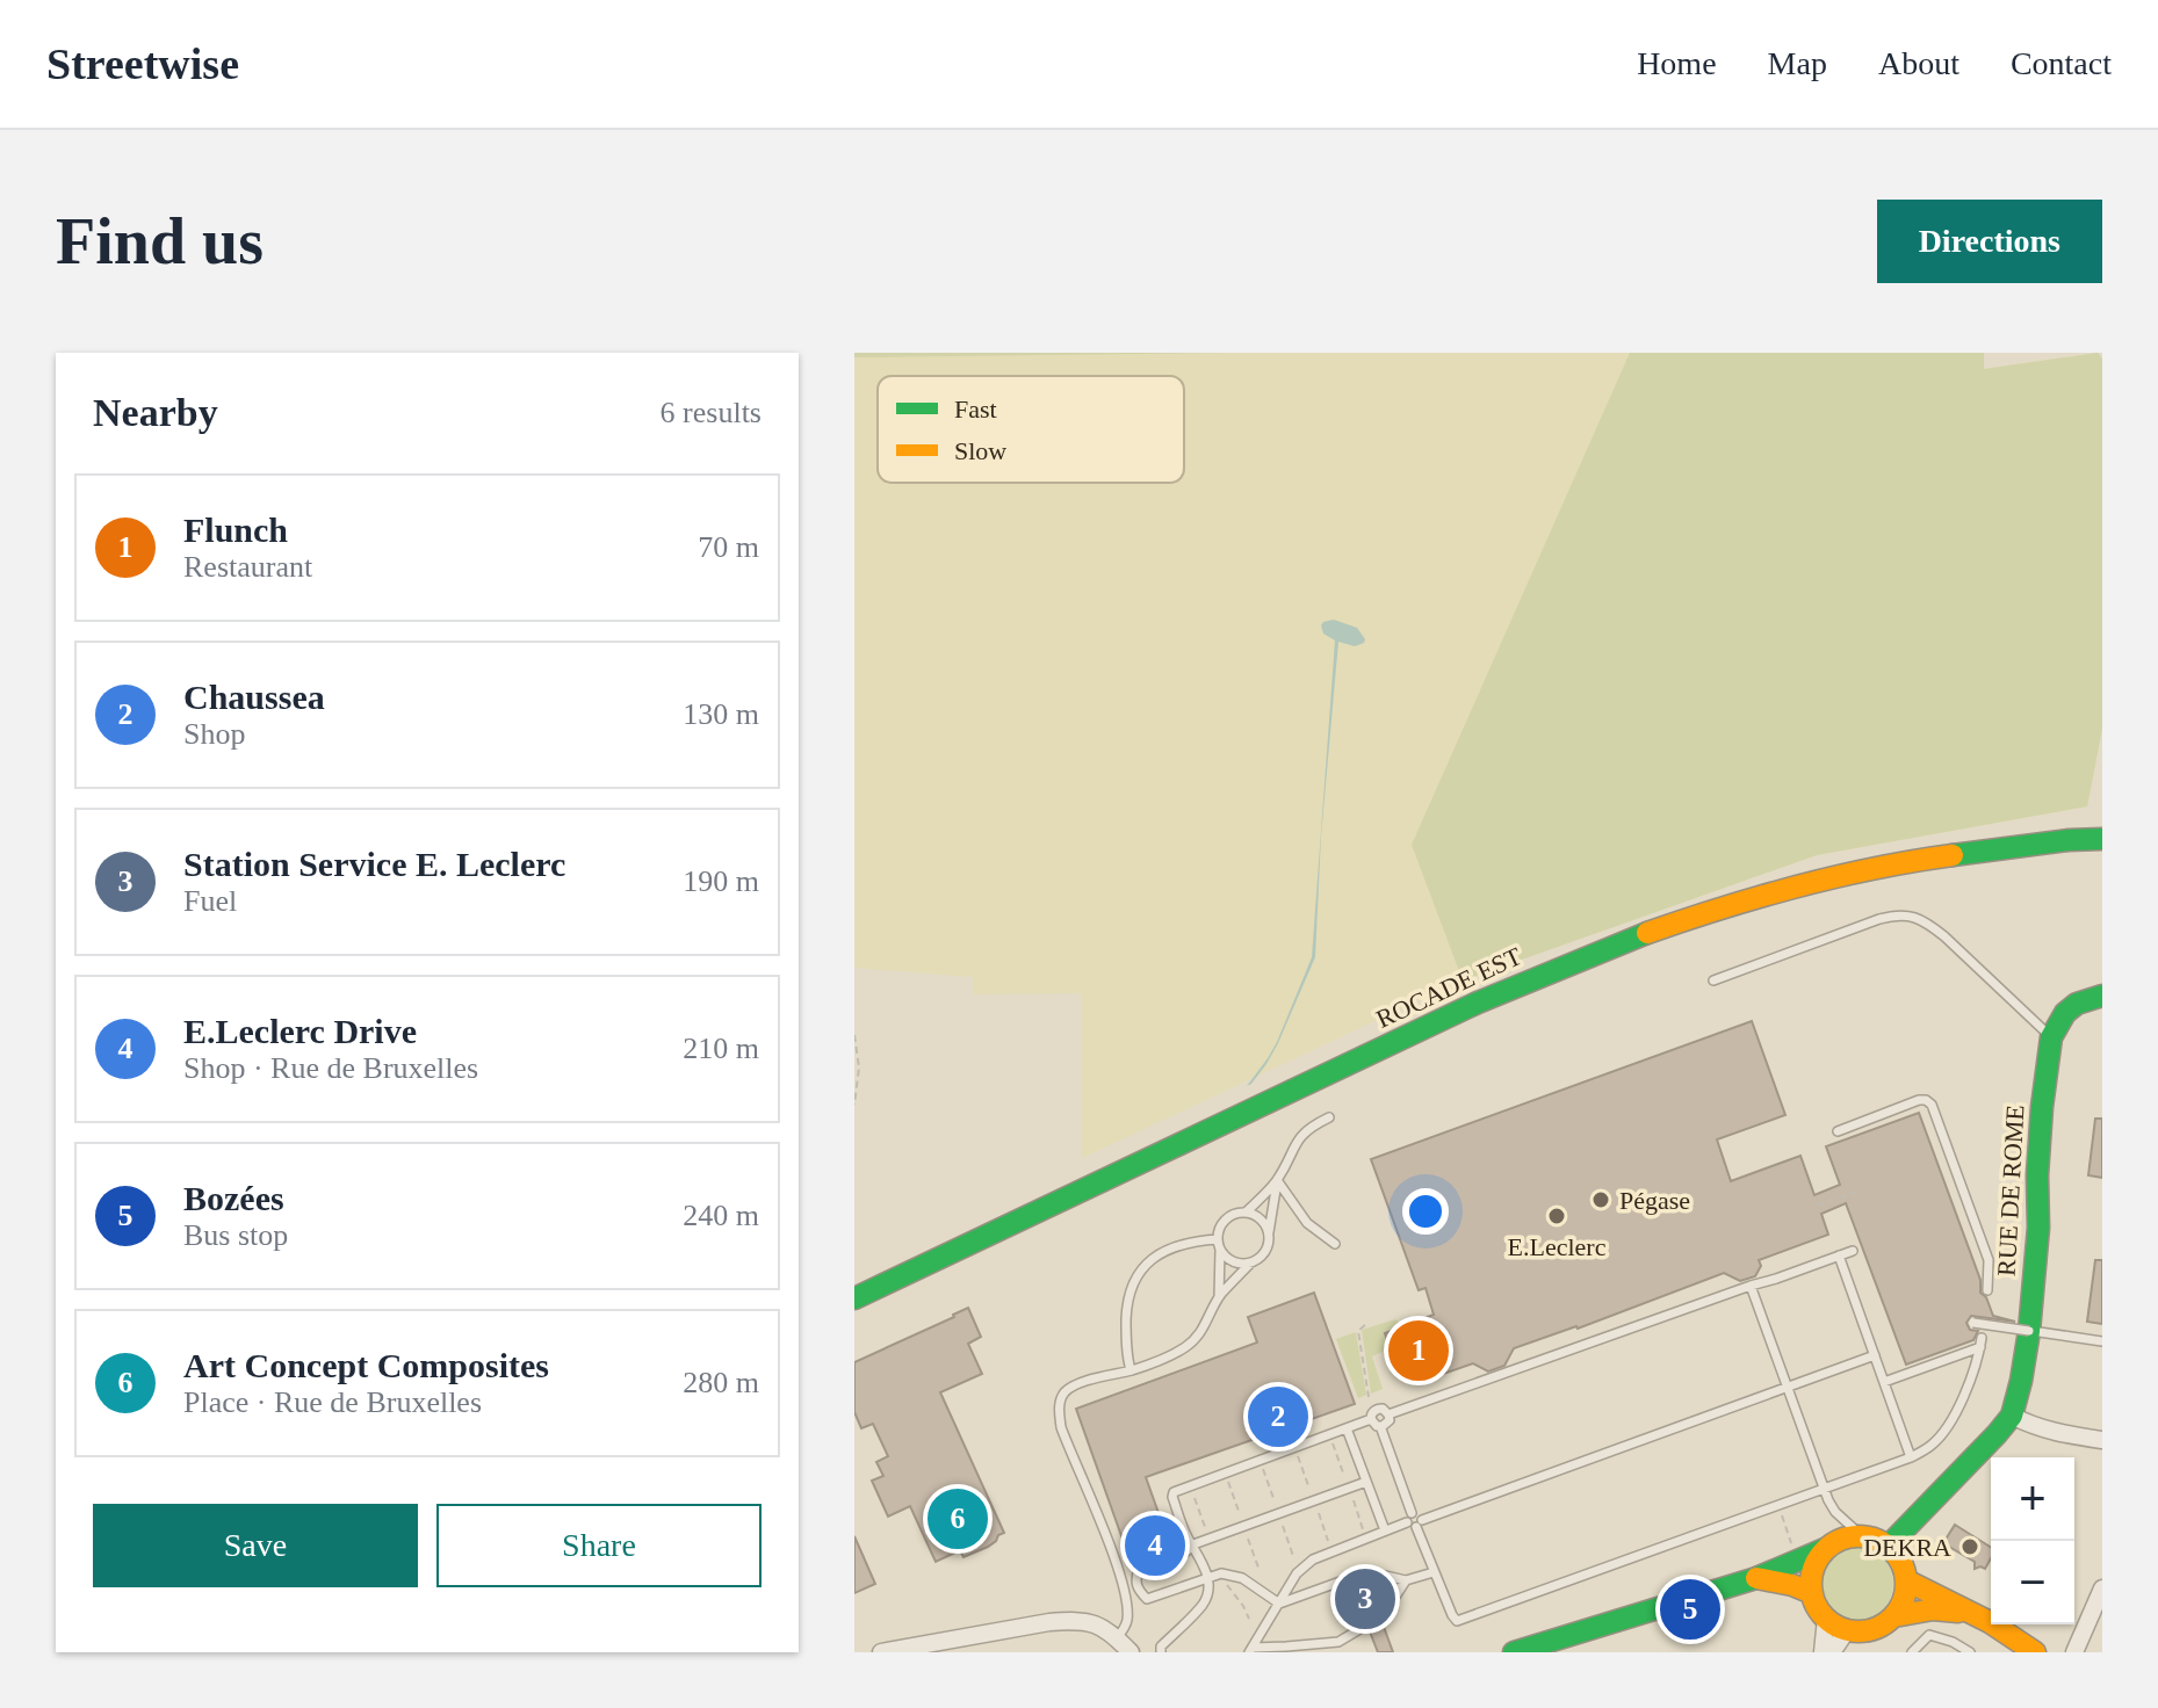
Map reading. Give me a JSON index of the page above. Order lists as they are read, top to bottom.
{
  "streets": {
    "street": ["ROCADE EST", "RUE DE ROME"]
  },
  "places": ["Pégase", "E.Leclerc", "DEKRA"],
  "legend": ["Fast", "Slow"],
  "page": {
    "header": "Streetwise",
    "nav": [
      "Home",
      "Map",
      "About",
      "Contact"
    ],
    "buttons": [
      "Directions",
      ["Save", "Share"]
    ],
    "title": "Find us",
    "heading": ["Nearby", "6 results"],
    "list": [
      {
        "mark": "1",
        "name": "Flunch",
        "note": "Restaurant",
        "value": "70 m"
      },
      {
        "mark": "2",
        "name": "Chaussea",
        "note": "Shop",
        "value": "130 m"
      },
      {
        "mark": "3",
        "name": "Station Service E. Leclerc",
        "note": "Fuel",
        "value": "190 m"
      },
      {
        "mark": "4",
        "name": "E.Leclerc Drive",
        "note": "Shop · Rue de Bruxelles",
        "value": "210 m"
      },
      {
        "mark": "5",
        "name": "Bozées",
        "note": "Bus stop",
        "value": "240 m"
      },
      {
        "mark": "6",
        "name": "Art Concept Composites",
        "note": "Place · Rue de Bruxelles",
        "value": "280 m"
      }
    ],
    "pins": [
      "1",
      "2",
      "6",
      "4",
      "3",
      "5"
    ],
    "map_buttons": ["+", "−"]
  }
}
